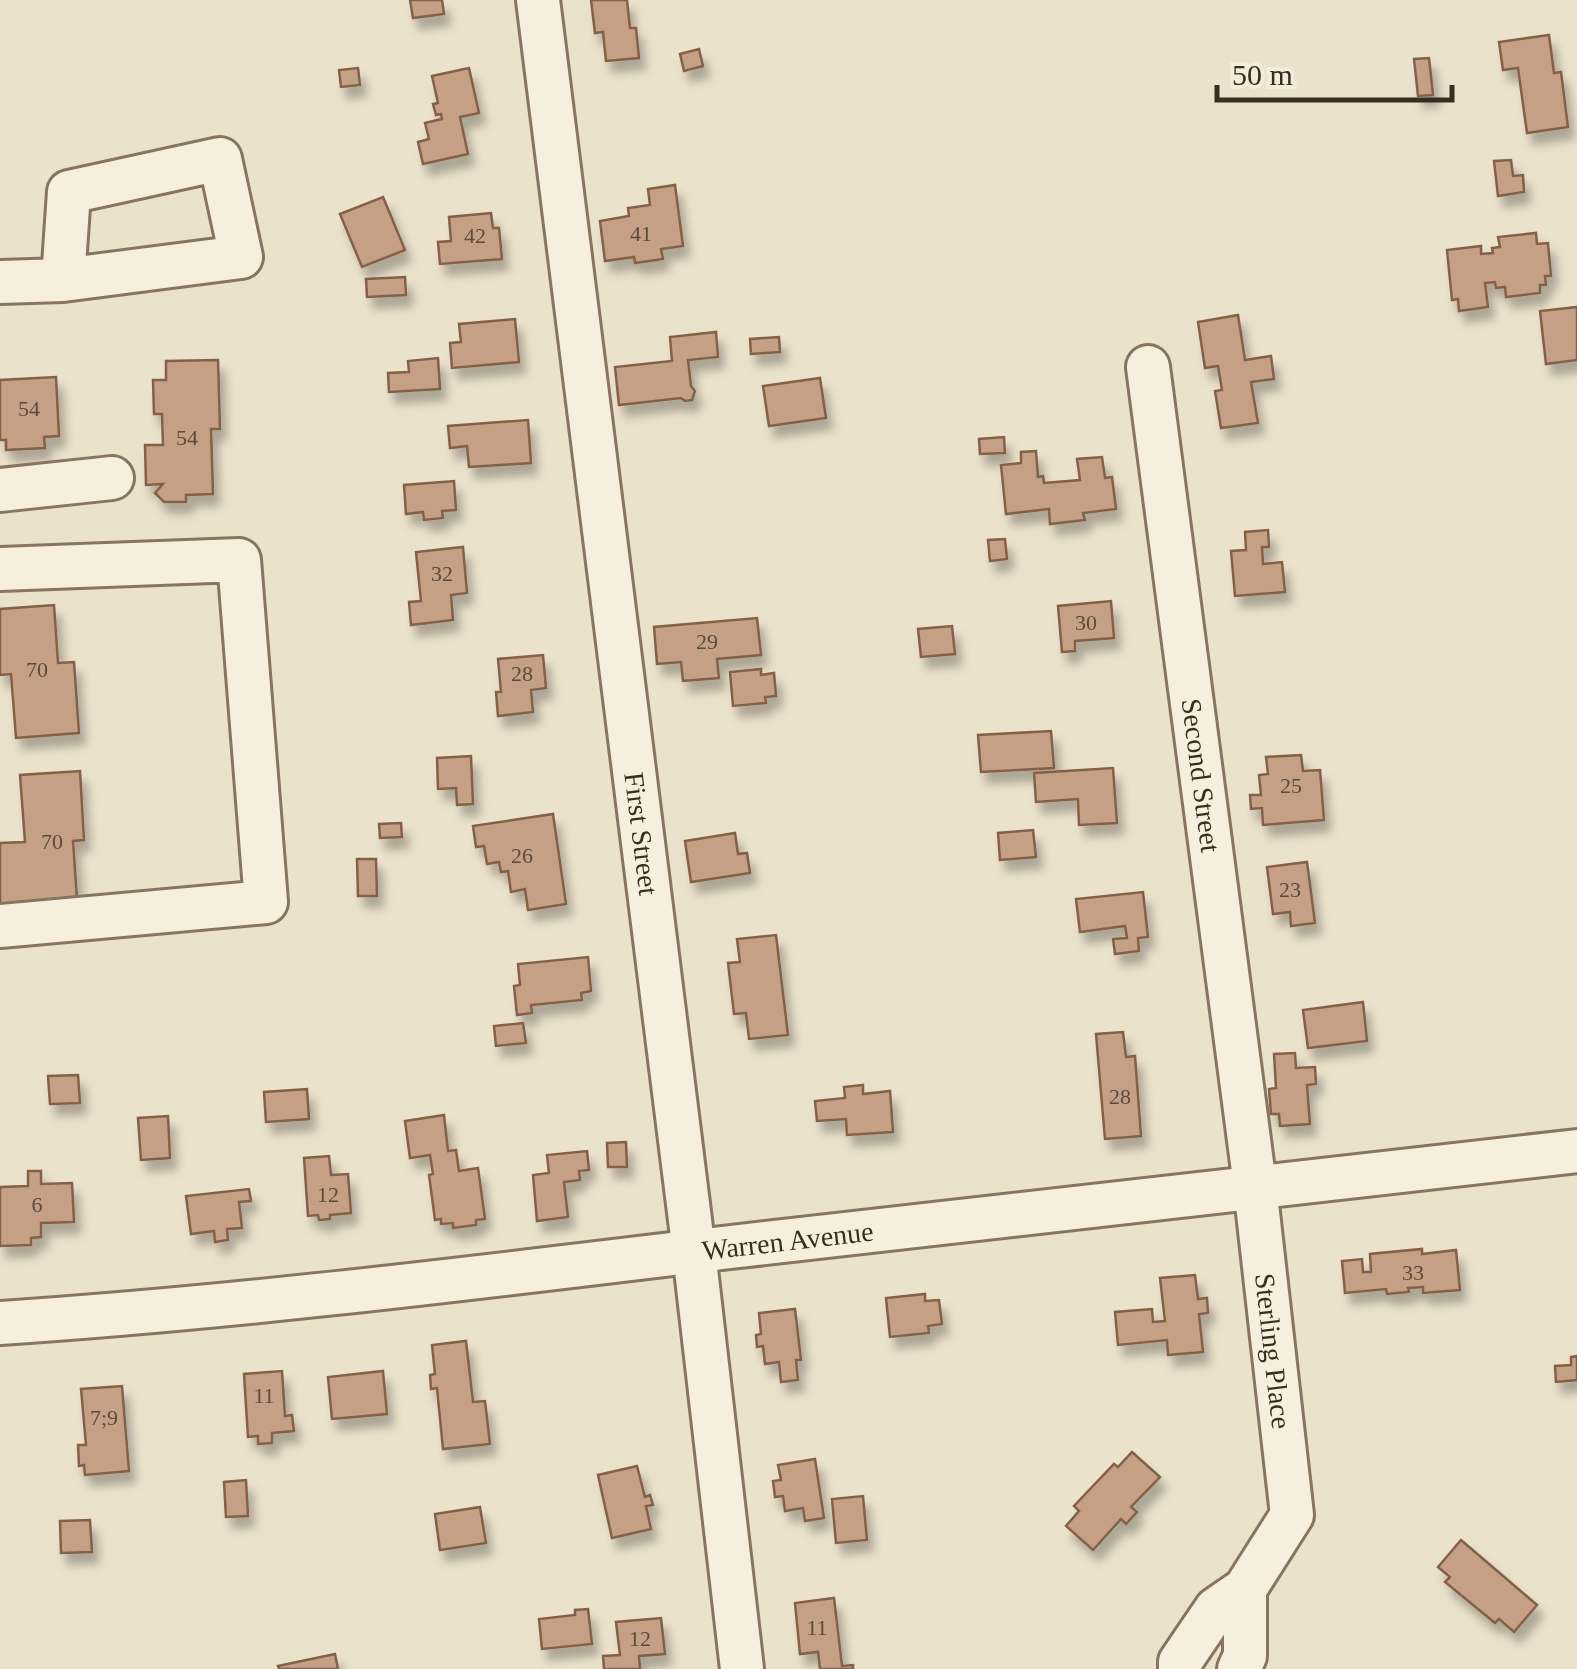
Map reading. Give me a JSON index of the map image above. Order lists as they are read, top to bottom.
{
  "streets": {
    "street": [
      "Second Street",
      "First Street",
      "Warren Avenue",
      "Sterling Place"
    ]
  },
  "crossings": [
    ["Second Street", "Warren Avenue"],
    ["Second Street", "Sterling Place"],
    ["First Street", "Warren Avenue"],
    ["Warren Avenue", "Sterling Place"]
  ],
  "house_numbers": [
    "41",
    "42",
    "54",
    "54",
    "32",
    "30",
    "29",
    "70",
    "28",
    "25",
    "70",
    "26",
    "23",
    "28",
    "12",
    "6",
    "33",
    "11",
    "7;9",
    "11",
    "12"
  ],
  "scale_bar": "50 m"
}
